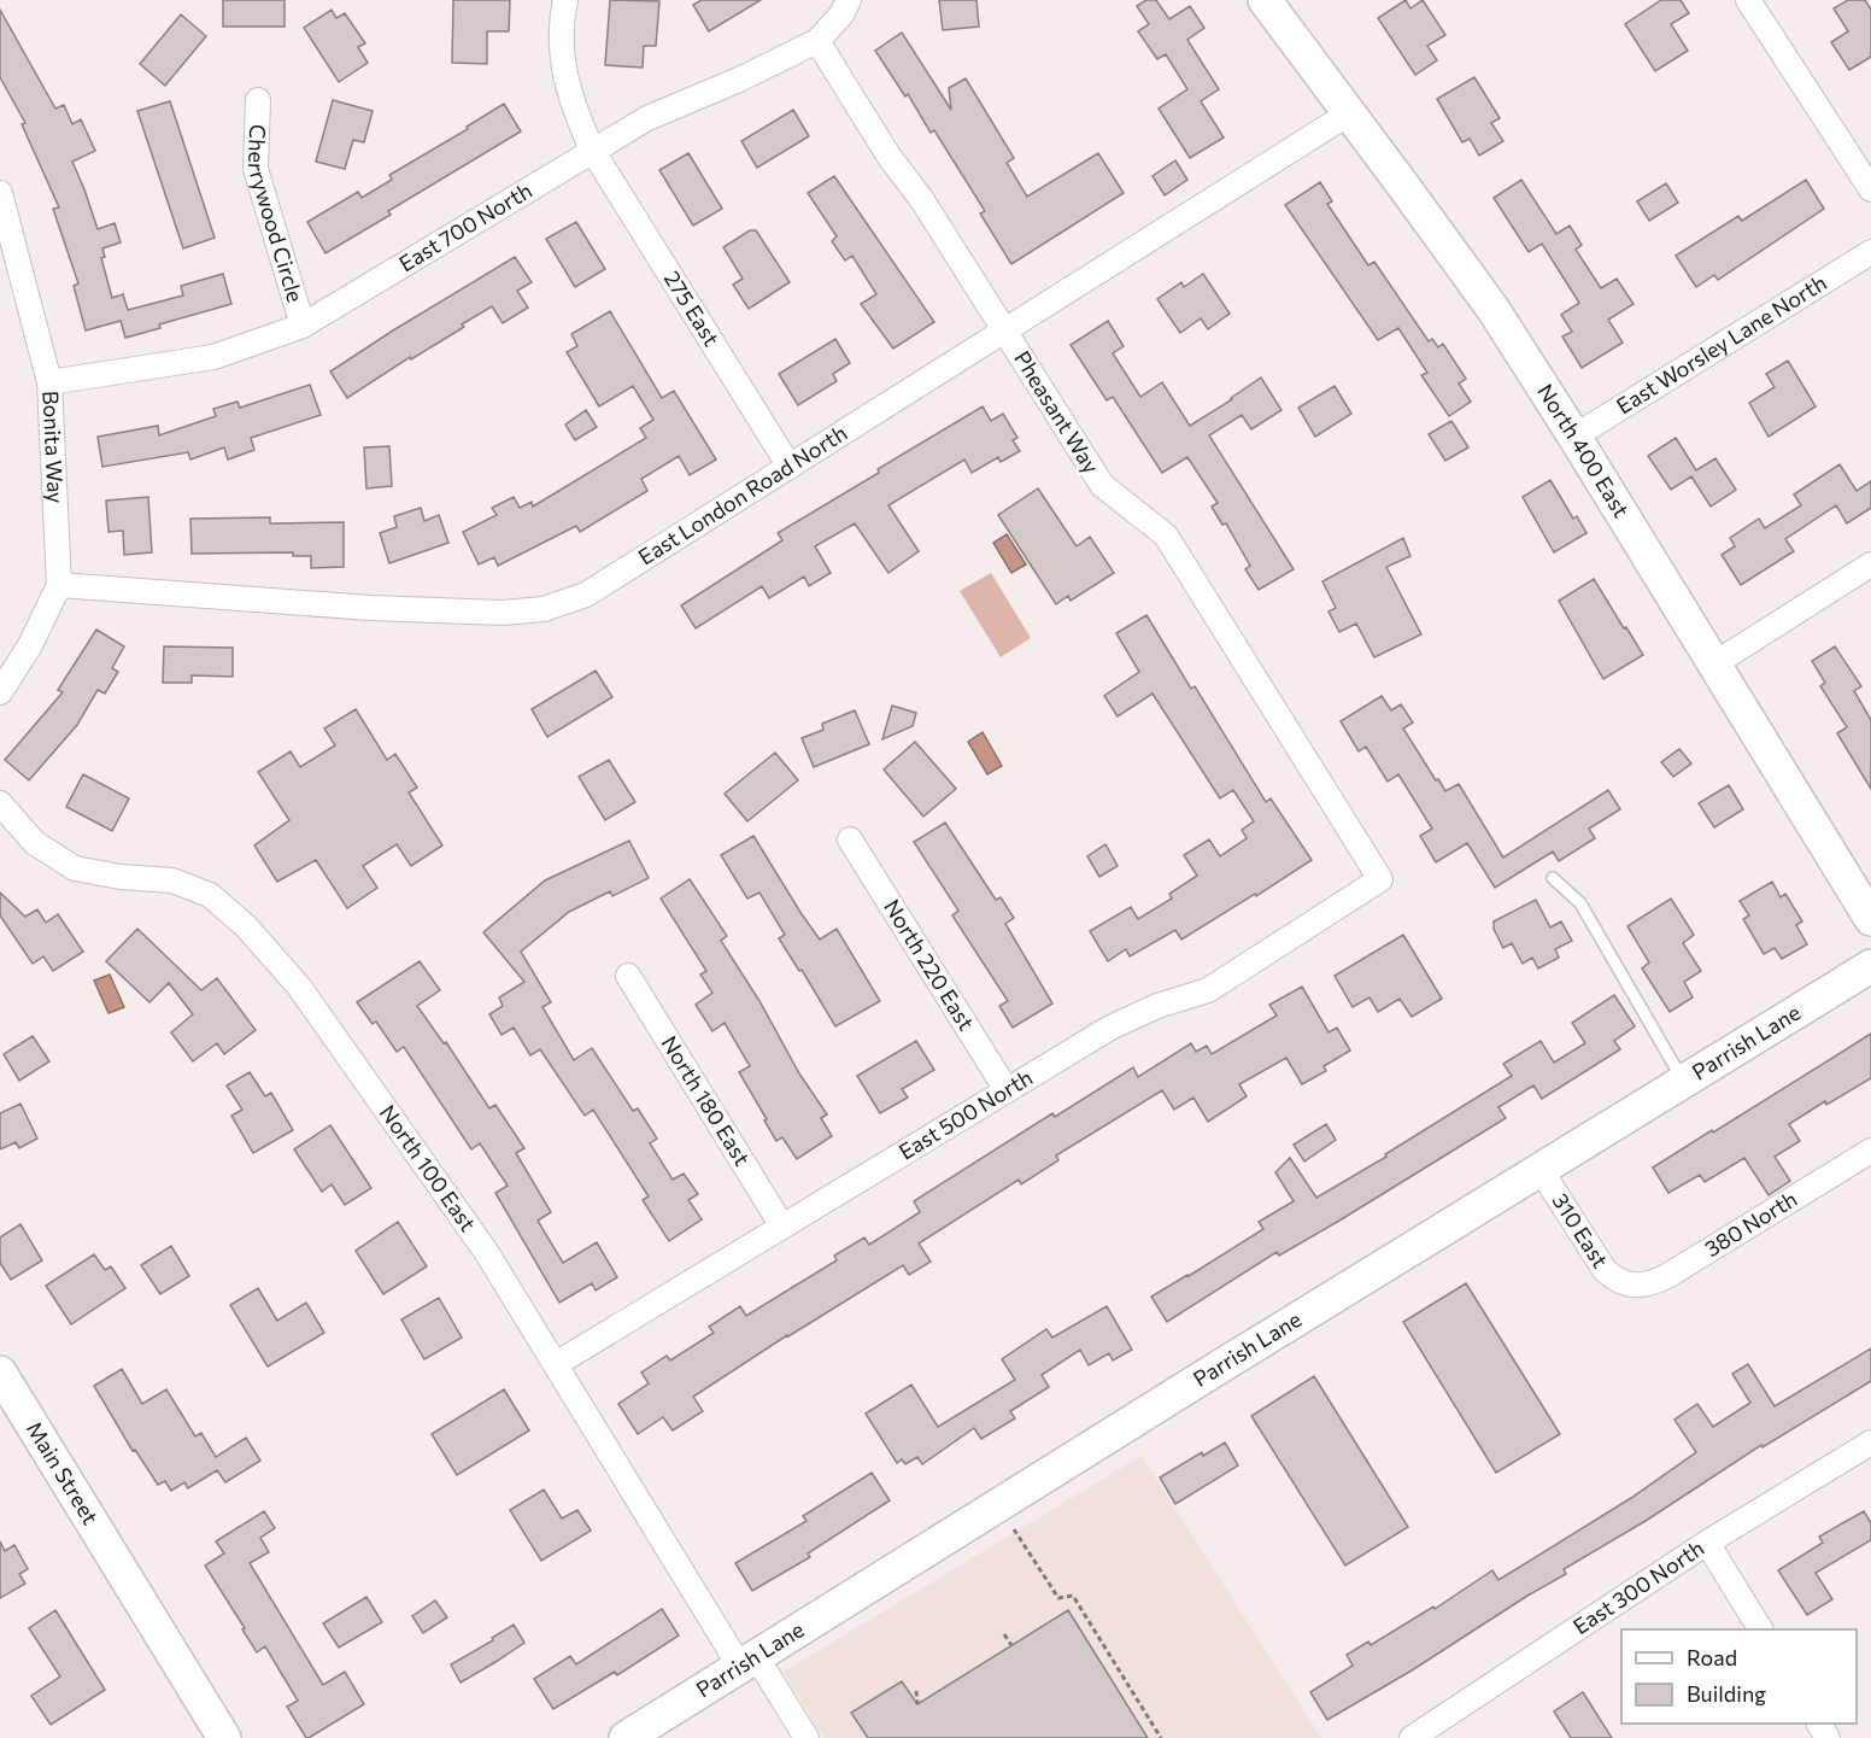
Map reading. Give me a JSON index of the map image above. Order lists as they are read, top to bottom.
{
  "streets": {
    "street": [
      "Cherrywood Circle",
      "East 700 North",
      "275 East",
      "East Worsley Lane North",
      "Pheasant Way",
      "Bonita Way",
      "North 400 East",
      "East London Road North",
      "North 220 East",
      "Parrish Lane",
      "North 180 East",
      "East 500 North",
      "North 100 East",
      "380 North",
      "310 East",
      "Main Street",
      "East 300 North"
    ]
  },
  "crossings": [
    ["Cherrywood Circle", "East 700 North"],
    ["East 700 North", "275 East"],
    ["East 700 North", "Pheasant Way"],
    ["East 700 North", "Bonita Way"],
    ["275 East", "East London Road North"],
    ["East Worsley Lane North", "North 400 East"],
    ["Pheasant Way", "East London Road North"],
    ["Pheasant Way", "East 500 North"],
    ["Bonita Way", "East London Road North"],
    ["North 400 East", "East London Road North"],
    ["North 220 East", "East 500 North"],
    ["Parrish Lane", "North 100 East"],
    ["Parrish Lane", "310 East"],
    ["North 180 East", "East 500 North"],
    ["East 500 North", "North 100 East"],
    ["380 North", "310 East"]
  ],
  "legend": ["Road", "Building"]
}
